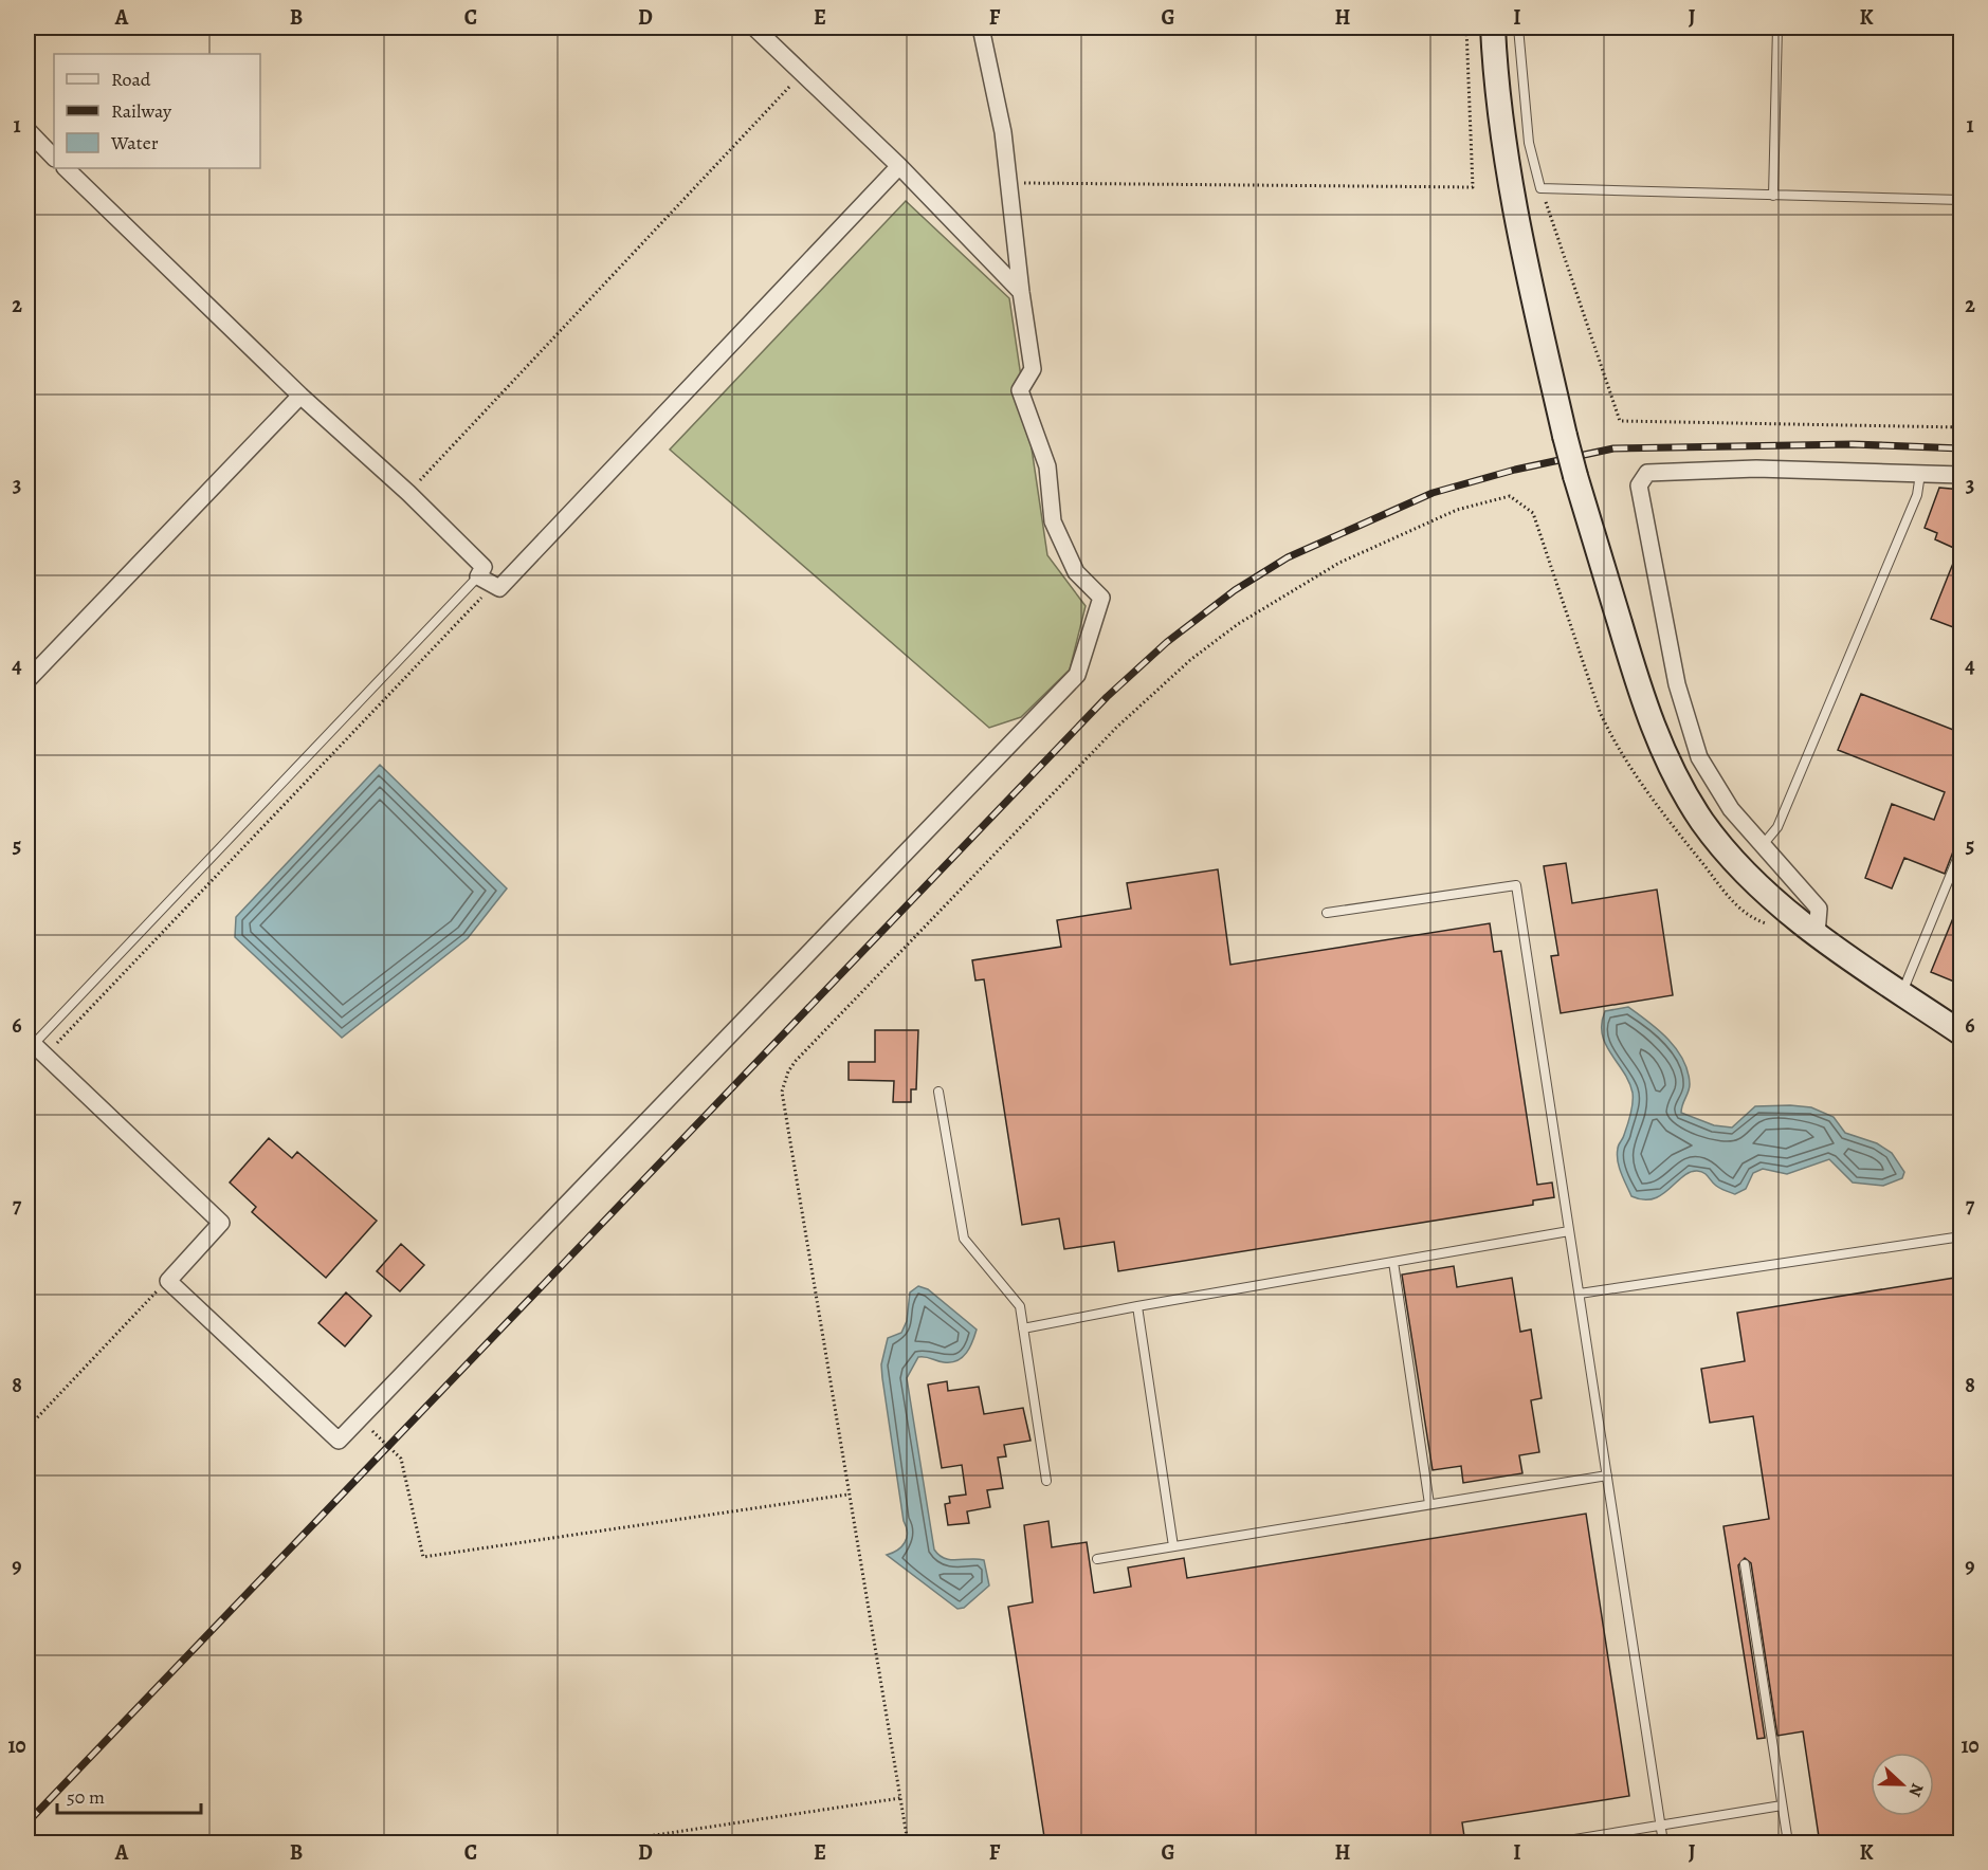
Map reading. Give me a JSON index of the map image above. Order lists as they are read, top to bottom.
{
  "legend": ["Road", "Railway", "Water"],
  "scale_bar": "50 m",
  "north": "right",
  "grid": {
    "columns": [
      "A",
      "B",
      "C",
      "D",
      "E",
      "F",
      "G",
      "H",
      "I",
      "J",
      "K"
    ],
    "rows": [
      "1",
      "2",
      "3",
      "4",
      "5",
      "6",
      "7",
      "8",
      "9",
      "10"
    ]
  }
}
